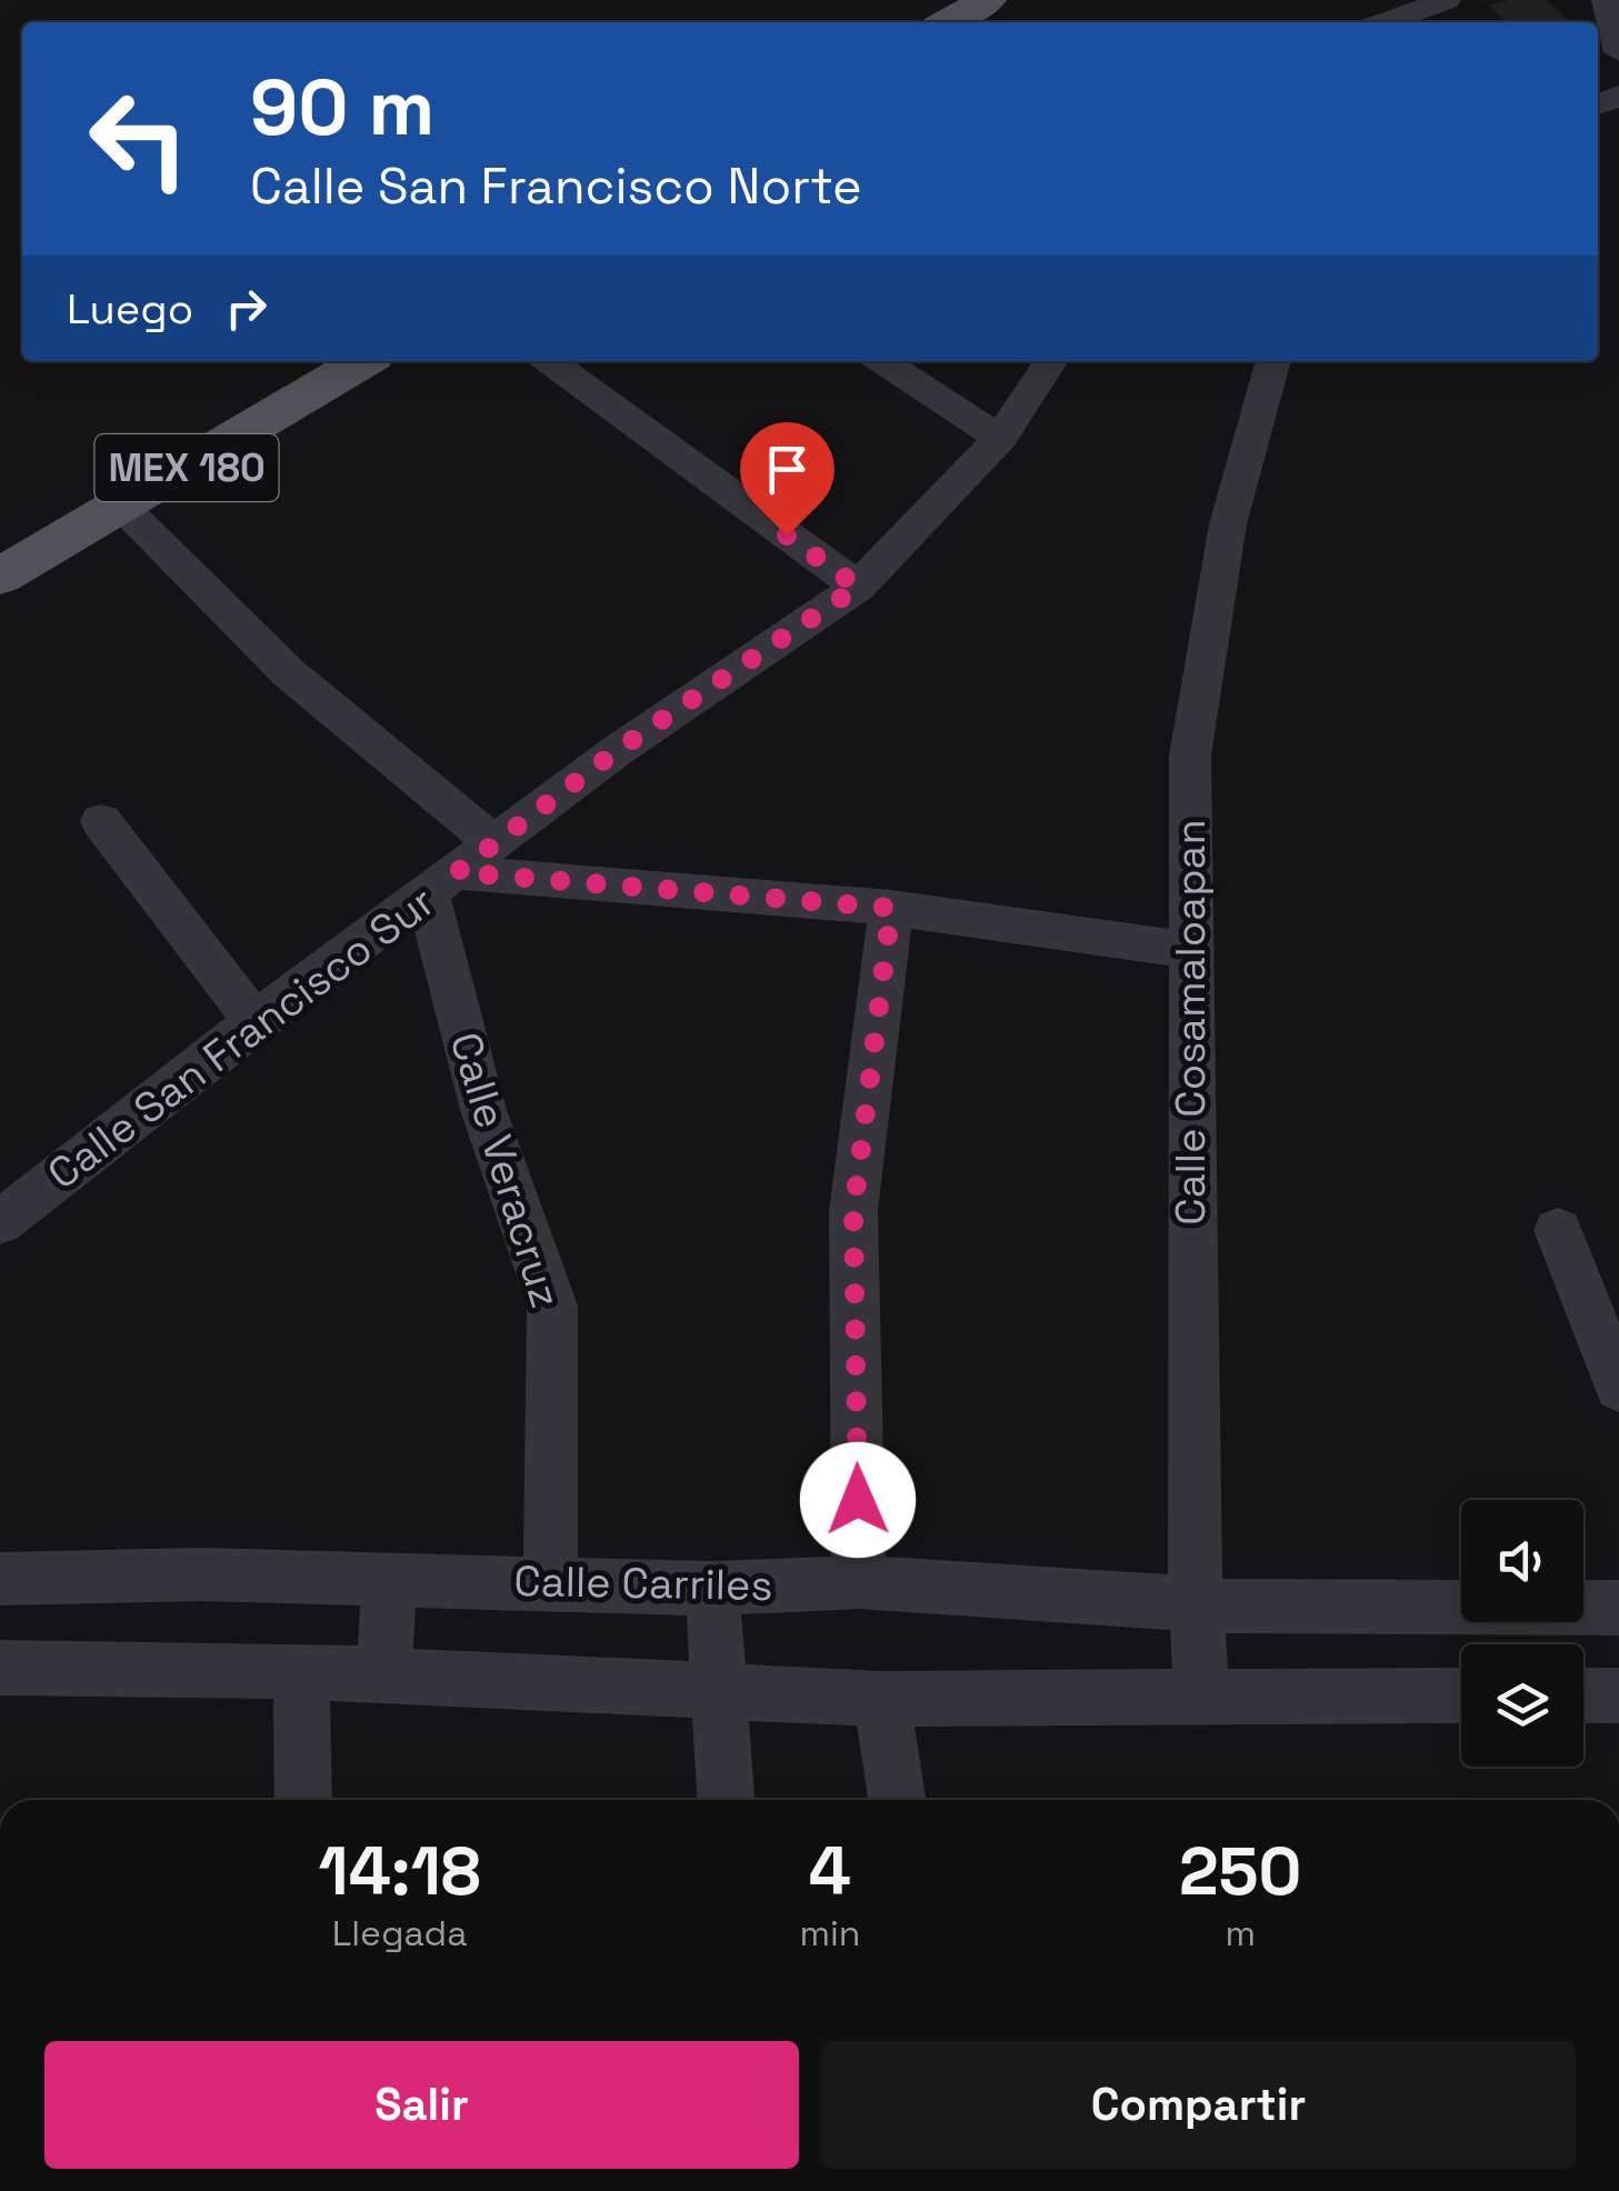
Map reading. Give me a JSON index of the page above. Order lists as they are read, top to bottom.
{
  "streets": {
    "main road": ["MEX 180"],
    "street": [
      "Calle Cosamaloapan",
      "Calle San Francisco Sur",
      "Calle Veracruz",
      "Calle Carriles"
    ]
  },
  "crossings": [
    ["Calle Cosamaloapan", "Calle Carriles"],
    ["Calle San Francisco Sur", "Calle Veracruz"],
    ["Calle Veracruz", "Calle Carriles"]
  ],
  "page": {
    "turn": ["90 m", "Calle San Francisco Norte"],
    "then": "Luego",
    "eta": [
      "14:18",
      "Llegada",
      "4",
      "min",
      "250",
      "m"
    ],
    "buttons": ["Salir", "Compartir"]
  }
}
